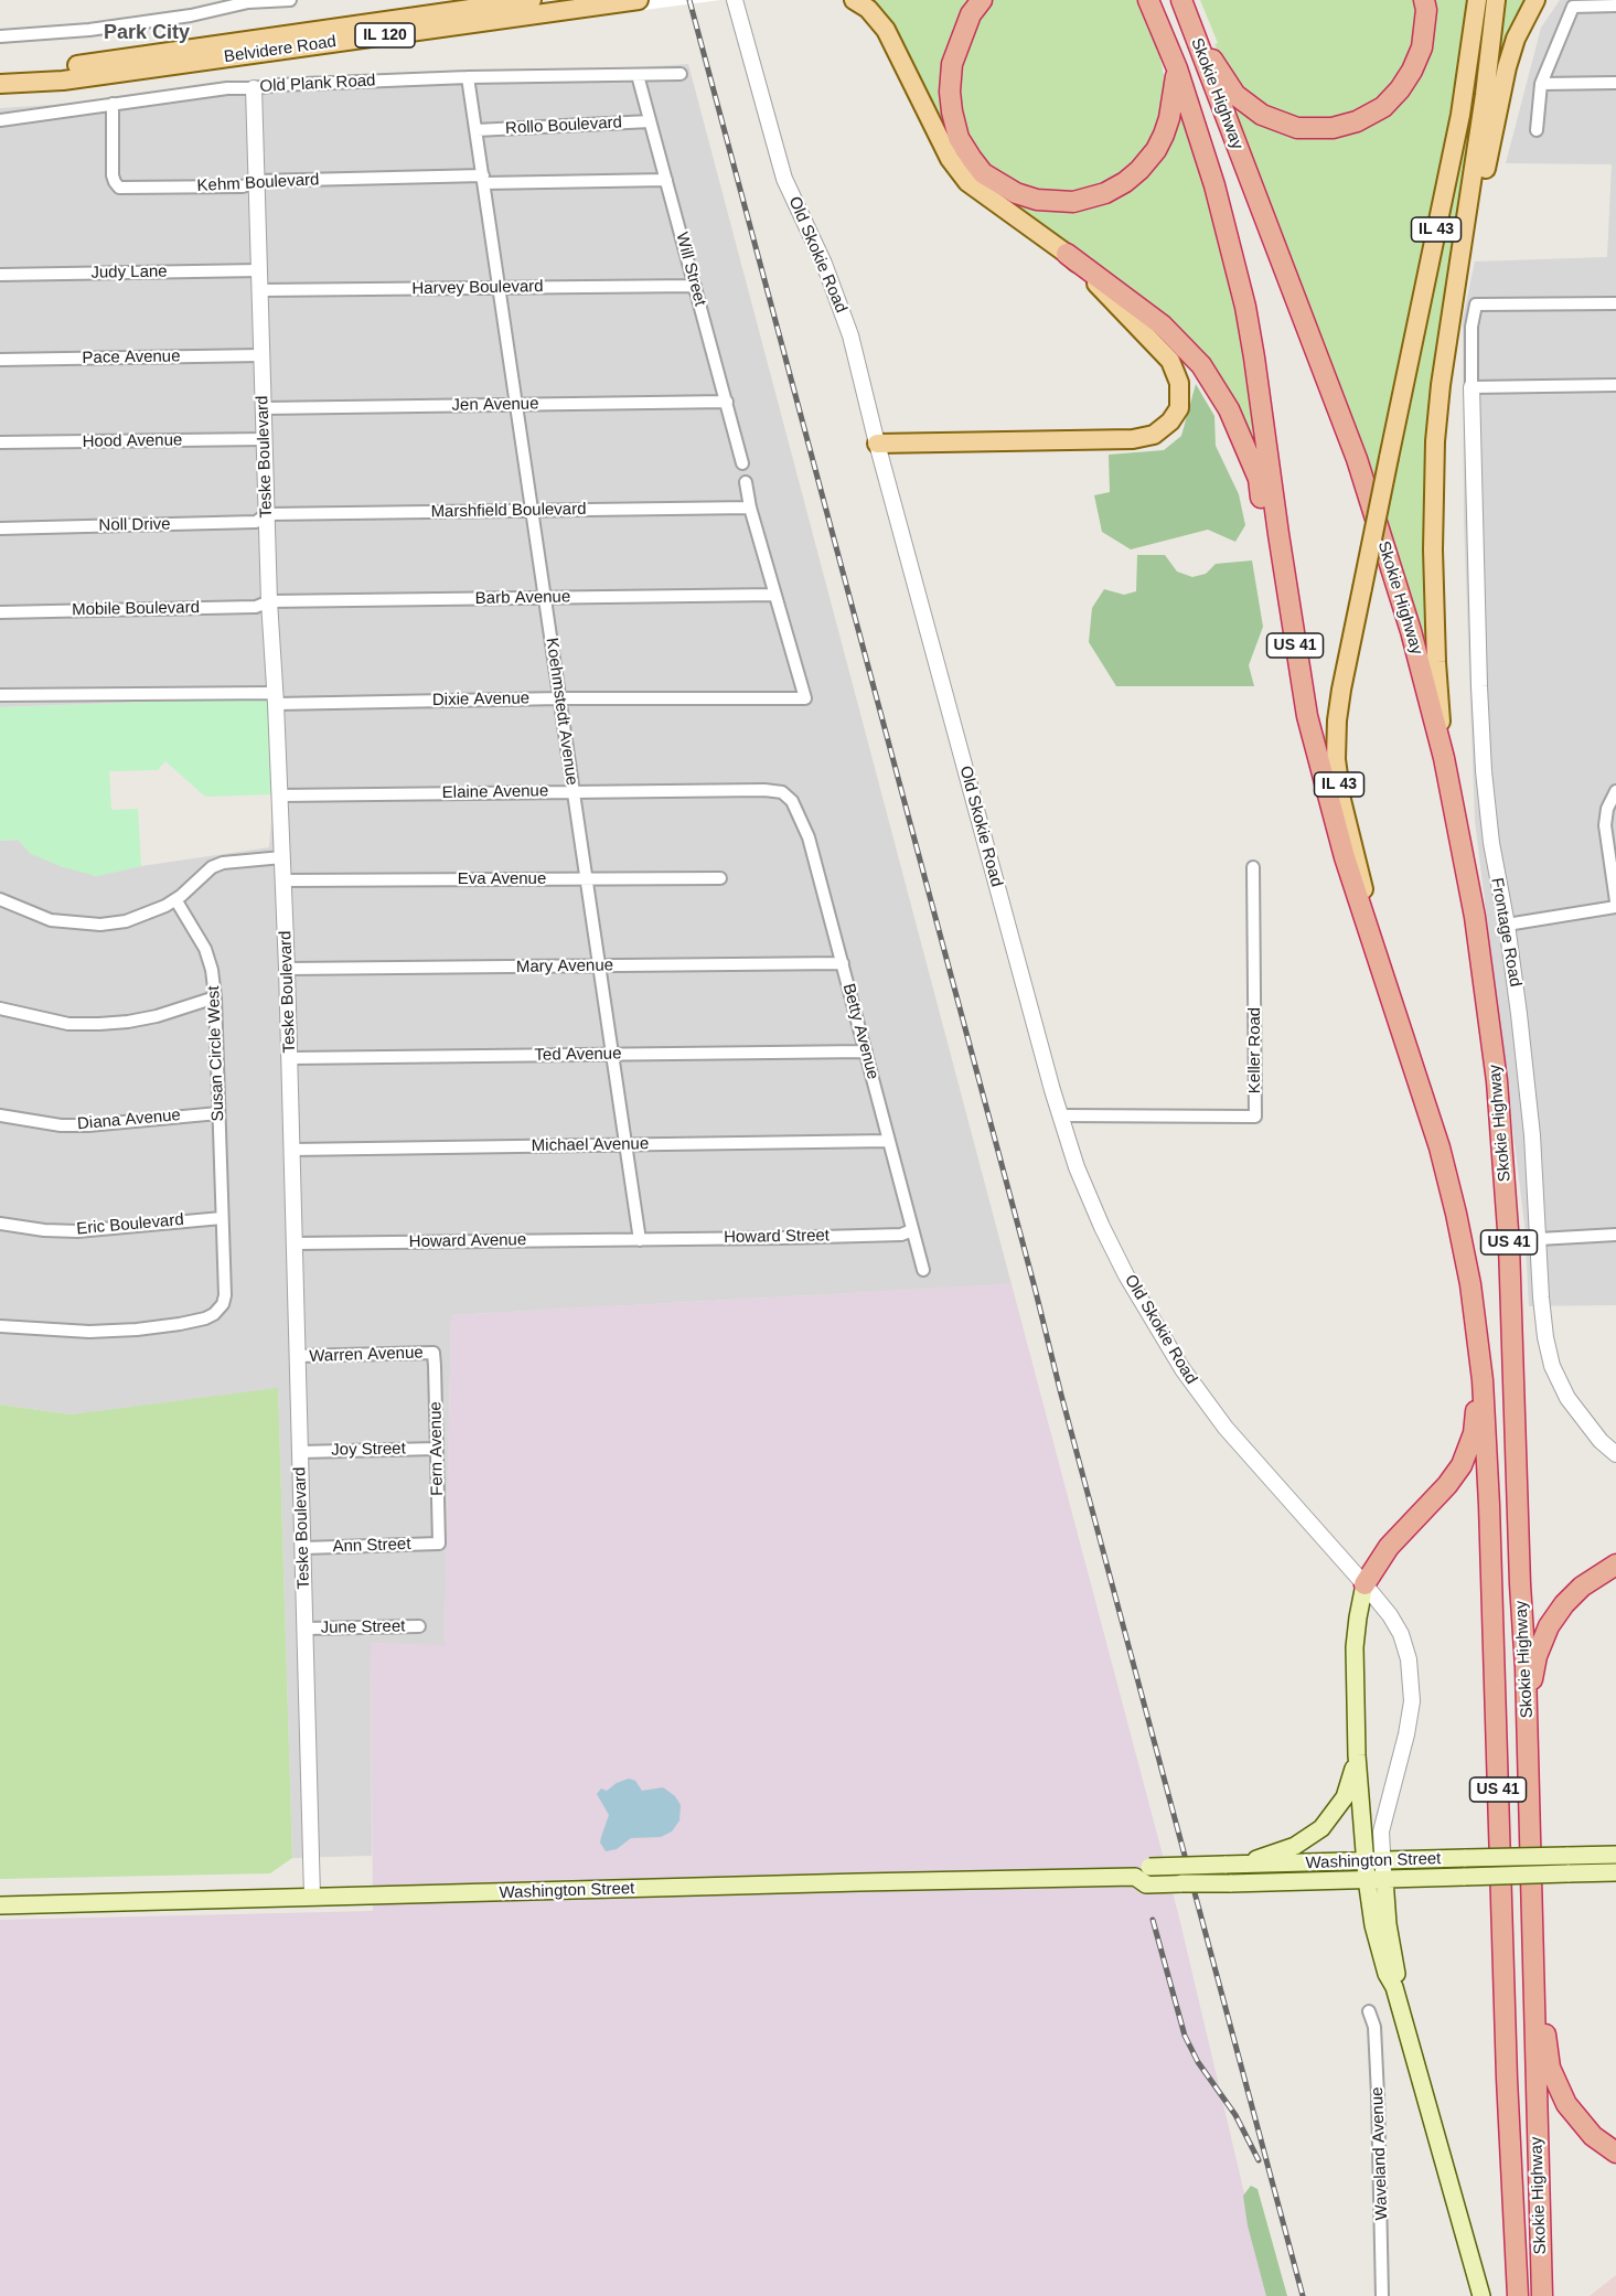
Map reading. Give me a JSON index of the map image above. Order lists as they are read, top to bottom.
{
  "streets": {
    "highway": ["Skokie Highway", "US 41"],
    "main road": [
      "IL 120",
      "Belvidere Road",
      "IL 43",
      "Washington Street"
    ],
    "street": [
      "Old Plank Road",
      "Rollo Boulevard",
      "Kehm Boulevard",
      "Old Skokie Road",
      "Will Street",
      "Judy Lane",
      "Harvey Boulevard",
      "Pace Avenue",
      "Jen Avenue",
      "Hood Avenue",
      "Teske Boulevard",
      "Marshfield Boulevard",
      "Noll Drive",
      "Barb Avenue",
      "Mobile Boulevard",
      "Dixie Avenue",
      "Koehmstedt Avenue",
      "Elaine Avenue",
      "Eva Avenue",
      "Frontage Road",
      "Mary Avenue",
      "Betty Avenue",
      "Keller Road",
      "Susan Circle West",
      "Ted Avenue",
      "Diana Avenue",
      "Michael Avenue",
      "Eric Boulevard",
      "Howard Street",
      "Howard Avenue",
      "Warren Avenue",
      "Fern Avenue",
      "Joy Street",
      "Ann Street",
      "June Street",
      "Waveland Avenue"
    ]
  },
  "crossings": [
    ["Old Plank Road", "Kehm Boulevard"],
    ["Old Plank Road", "Will Street"],
    ["Old Plank Road", "Teske Boulevard"],
    ["Old Plank Road", "Koehmstedt Avenue"],
    ["Skokie Highway", "IL 43"],
    ["Rollo Boulevard", "Will Street"],
    ["Rollo Boulevard", "Koehmstedt Avenue"],
    ["Kehm Boulevard", "Will Street"],
    ["Kehm Boulevard", "Teske Boulevard"],
    ["Kehm Boulevard", "Koehmstedt Avenue"],
    ["Old Skokie Road", "Keller Road"],
    ["Old Skokie Road", "Washington Street"],
    ["Will Street", "Harvey Boulevard"],
    ["Will Street", "Jen Avenue"],
    ["Judy Lane", "Teske Boulevard"],
    ["Harvey Boulevard", "Teske Boulevard"],
    ["Harvey Boulevard", "Koehmstedt Avenue"],
    ["Pace Avenue", "Teske Boulevard"],
    ["Jen Avenue", "Teske Boulevard"],
    ["Jen Avenue", "Koehmstedt Avenue"],
    ["Hood Avenue", "Teske Boulevard"],
    ["Teske Boulevard", "Marshfield Boulevard"],
    ["Teske Boulevard", "Noll Drive"],
    ["Teske Boulevard", "Barb Avenue"],
    ["Teske Boulevard", "Mobile Boulevard"],
    ["Teske Boulevard", "Dixie Avenue"],
    ["Teske Boulevard", "Elaine Avenue"],
    ["Teske Boulevard", "Eva Avenue"],
    ["Teske Boulevard", "Mary Avenue"],
    ["Teske Boulevard", "Ted Avenue"],
    ["Teske Boulevard", "Michael Avenue"],
    ["Teske Boulevard", "Howard Avenue"],
    ["Teske Boulevard", "Warren Avenue"],
    ["Teske Boulevard", "Joy Street"],
    ["Teske Boulevard", "Ann Street"],
    ["Teske Boulevard", "June Street"],
    ["Teske Boulevard", "Washington Street"],
    ["Marshfield Boulevard", "Noll Drive"],
    ["Marshfield Boulevard", "Koehmstedt Avenue"],
    ["Barb Avenue", "Mobile Boulevard"],
    ["Barb Avenue", "Dixie Avenue"],
    ["Barb Avenue", "Koehmstedt Avenue"],
    ["Dixie Avenue", "Koehmstedt Avenue"],
    ["Koehmstedt Avenue", "Elaine Avenue"],
    ["Koehmstedt Avenue", "Eva Avenue"],
    ["Koehmstedt Avenue", "Mary Avenue"],
    ["Koehmstedt Avenue", "Ted Avenue"],
    ["Koehmstedt Avenue", "Michael Avenue"],
    ["Koehmstedt Avenue", "Howard Street"],
    ["Koehmstedt Avenue", "Howard Avenue"],
    ["Elaine Avenue", "Betty Avenue"],
    ["Mary Avenue", "Betty Avenue"],
    ["Betty Avenue", "Ted Avenue"],
    ["Betty Avenue", "Michael Avenue"],
    ["Betty Avenue", "Howard Street"],
    ["Susan Circle West", "Diana Avenue"],
    ["Susan Circle West", "Eric Boulevard"],
    ["Howard Street", "Howard Avenue"],
    ["Warren Avenue", "Fern Avenue"],
    ["Fern Avenue", "Joy Street"],
    ["Fern Avenue", "Ann Street"]
  ],
  "districts": ["Park City"]
}
